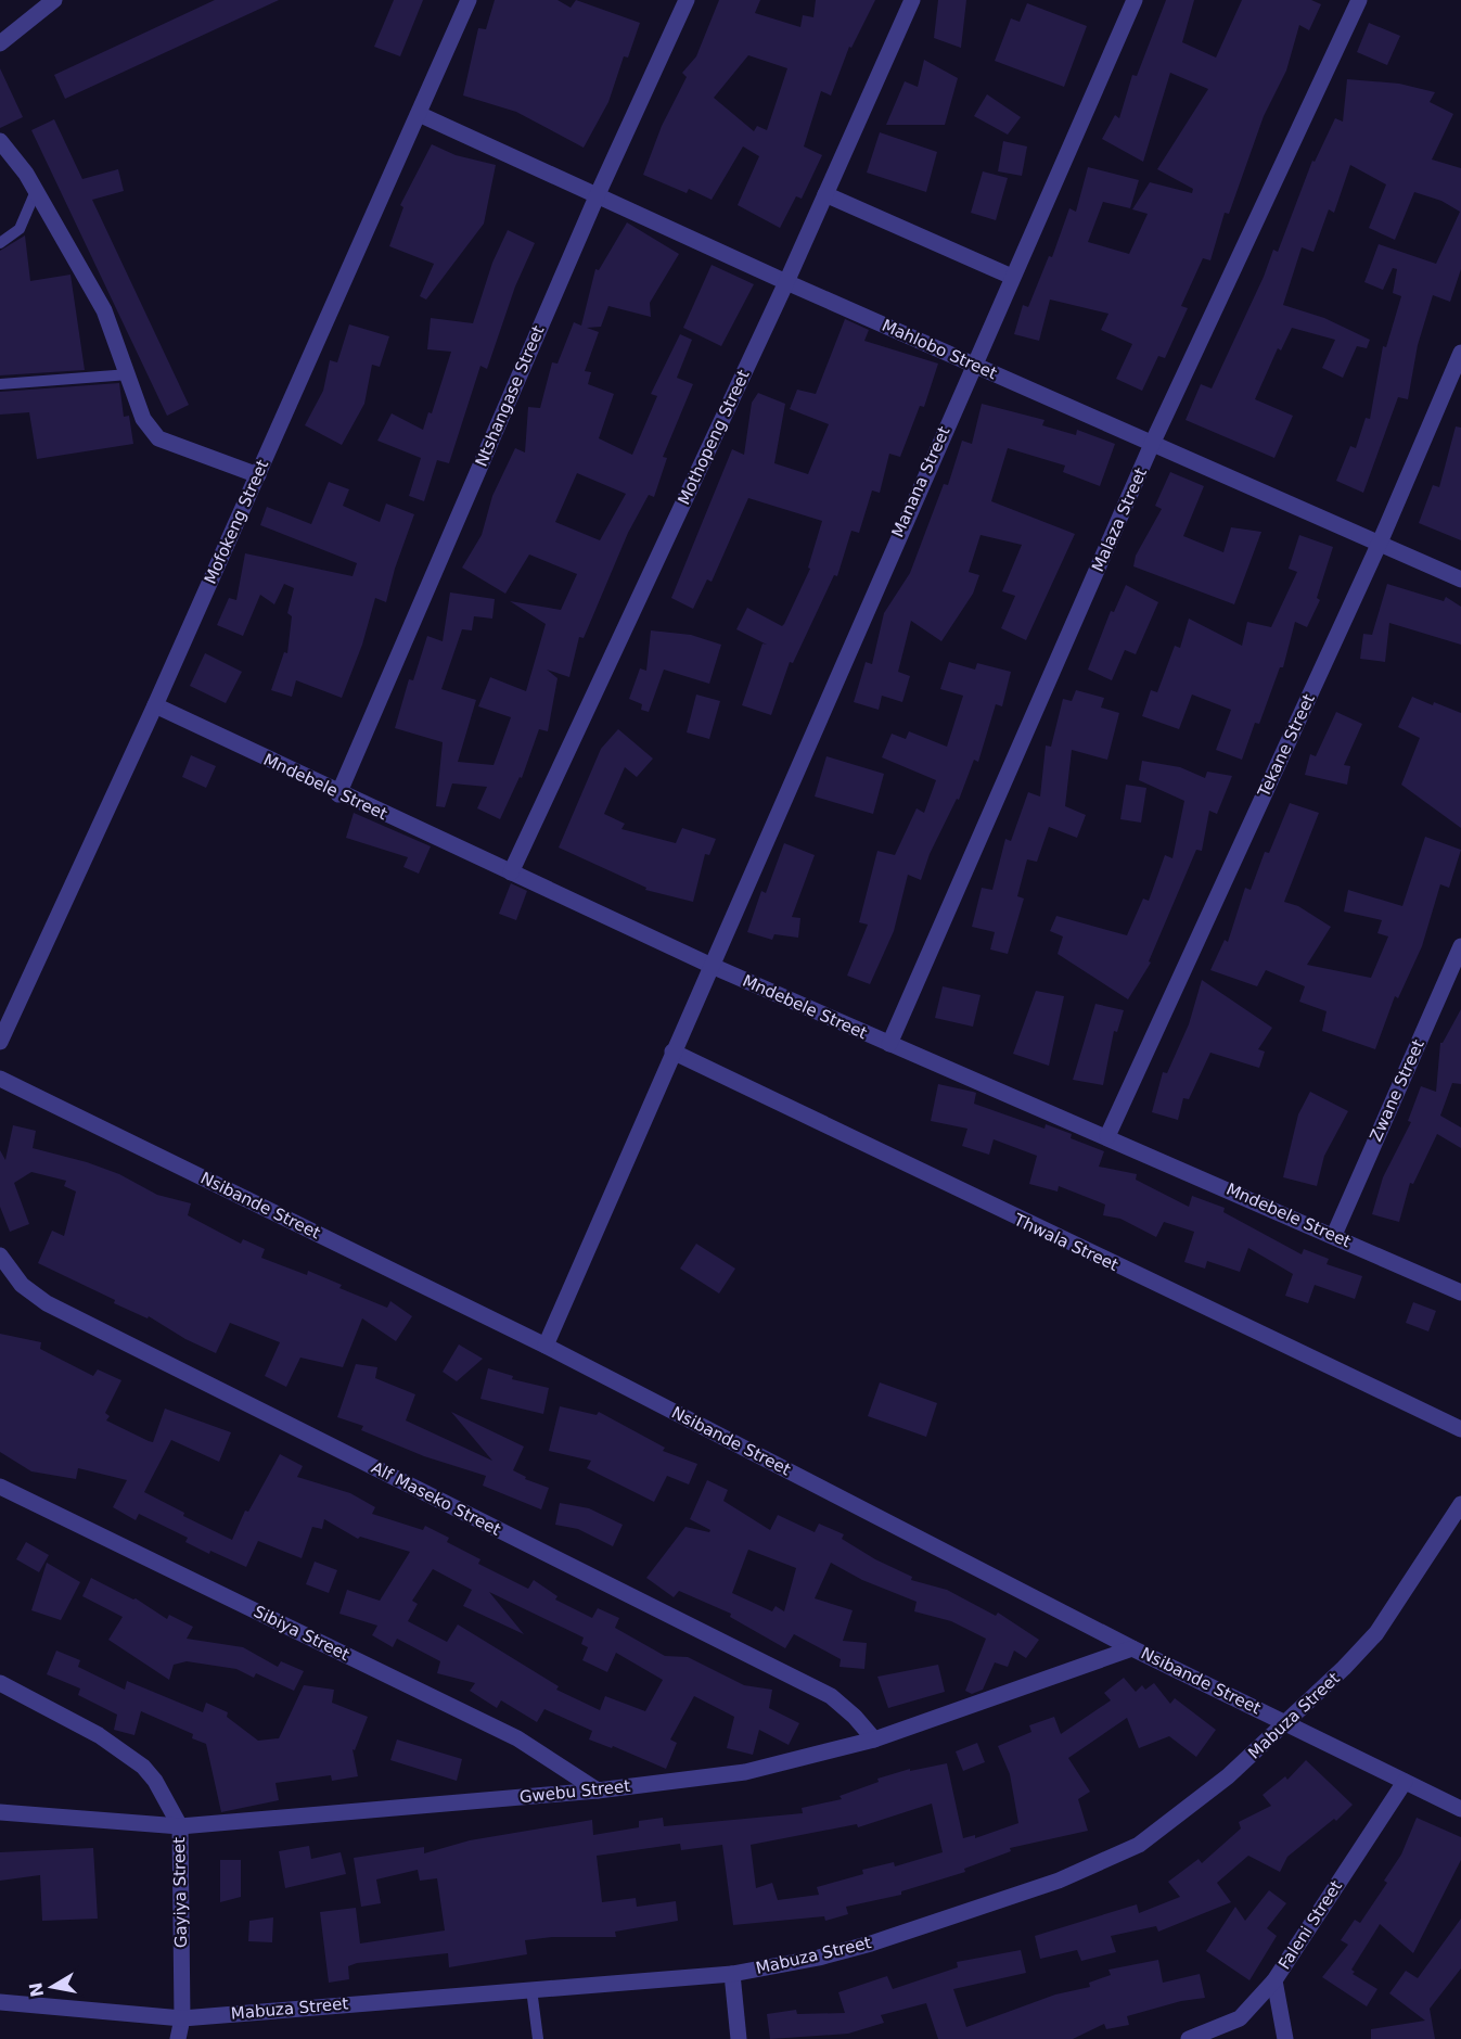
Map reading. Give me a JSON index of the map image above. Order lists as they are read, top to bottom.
{
  "streets": {
    "street": [
      "Mahlobo Street",
      "Ntshangase Street",
      "Mothopeng Street",
      "Manana Street",
      "Malaza Street",
      "Mofokeng Street",
      "Tekane Street",
      "Mndebele Street",
      "Zwane Street",
      "Nsibande Street",
      "Thwala Street",
      "Alf Maseko Street",
      "Sibiya Street",
      "Mabuza Street",
      "Gwebu Street",
      "Gayiya Street",
      "Faleni Street"
    ]
  },
  "crossings": [
    ["Mahlobo Street", "Ntshangase Street"],
    ["Mahlobo Street", "Mothopeng Street"],
    ["Mahlobo Street", "Manana Street"],
    ["Mahlobo Street", "Malaza Street"],
    ["Mahlobo Street", "Mofokeng Street"],
    ["Mahlobo Street", "Tekane Street"],
    ["Ntshangase Street", "Mndebele Street"],
    ["Mothopeng Street", "Mndebele Street"],
    ["Manana Street", "Mndebele Street"],
    ["Manana Street", "Nsibande Street"],
    ["Manana Street", "Thwala Street"],
    ["Malaza Street", "Mndebele Street"],
    ["Mofokeng Street", "Mndebele Street"],
    ["Tekane Street", "Mndebele Street"],
    ["Mndebele Street", "Zwane Street"],
    ["Nsibande Street", "Mabuza Street"],
    ["Nsibande Street", "Gwebu Street"],
    ["Nsibande Street", "Faleni Street"],
    ["Alf Maseko Street", "Gwebu Street"],
    ["Sibiya Street", "Gwebu Street"],
    ["Mabuza Street", "Gayiya Street"],
    ["Gwebu Street", "Gayiya Street"]
  ],
  "north": "left"
}
